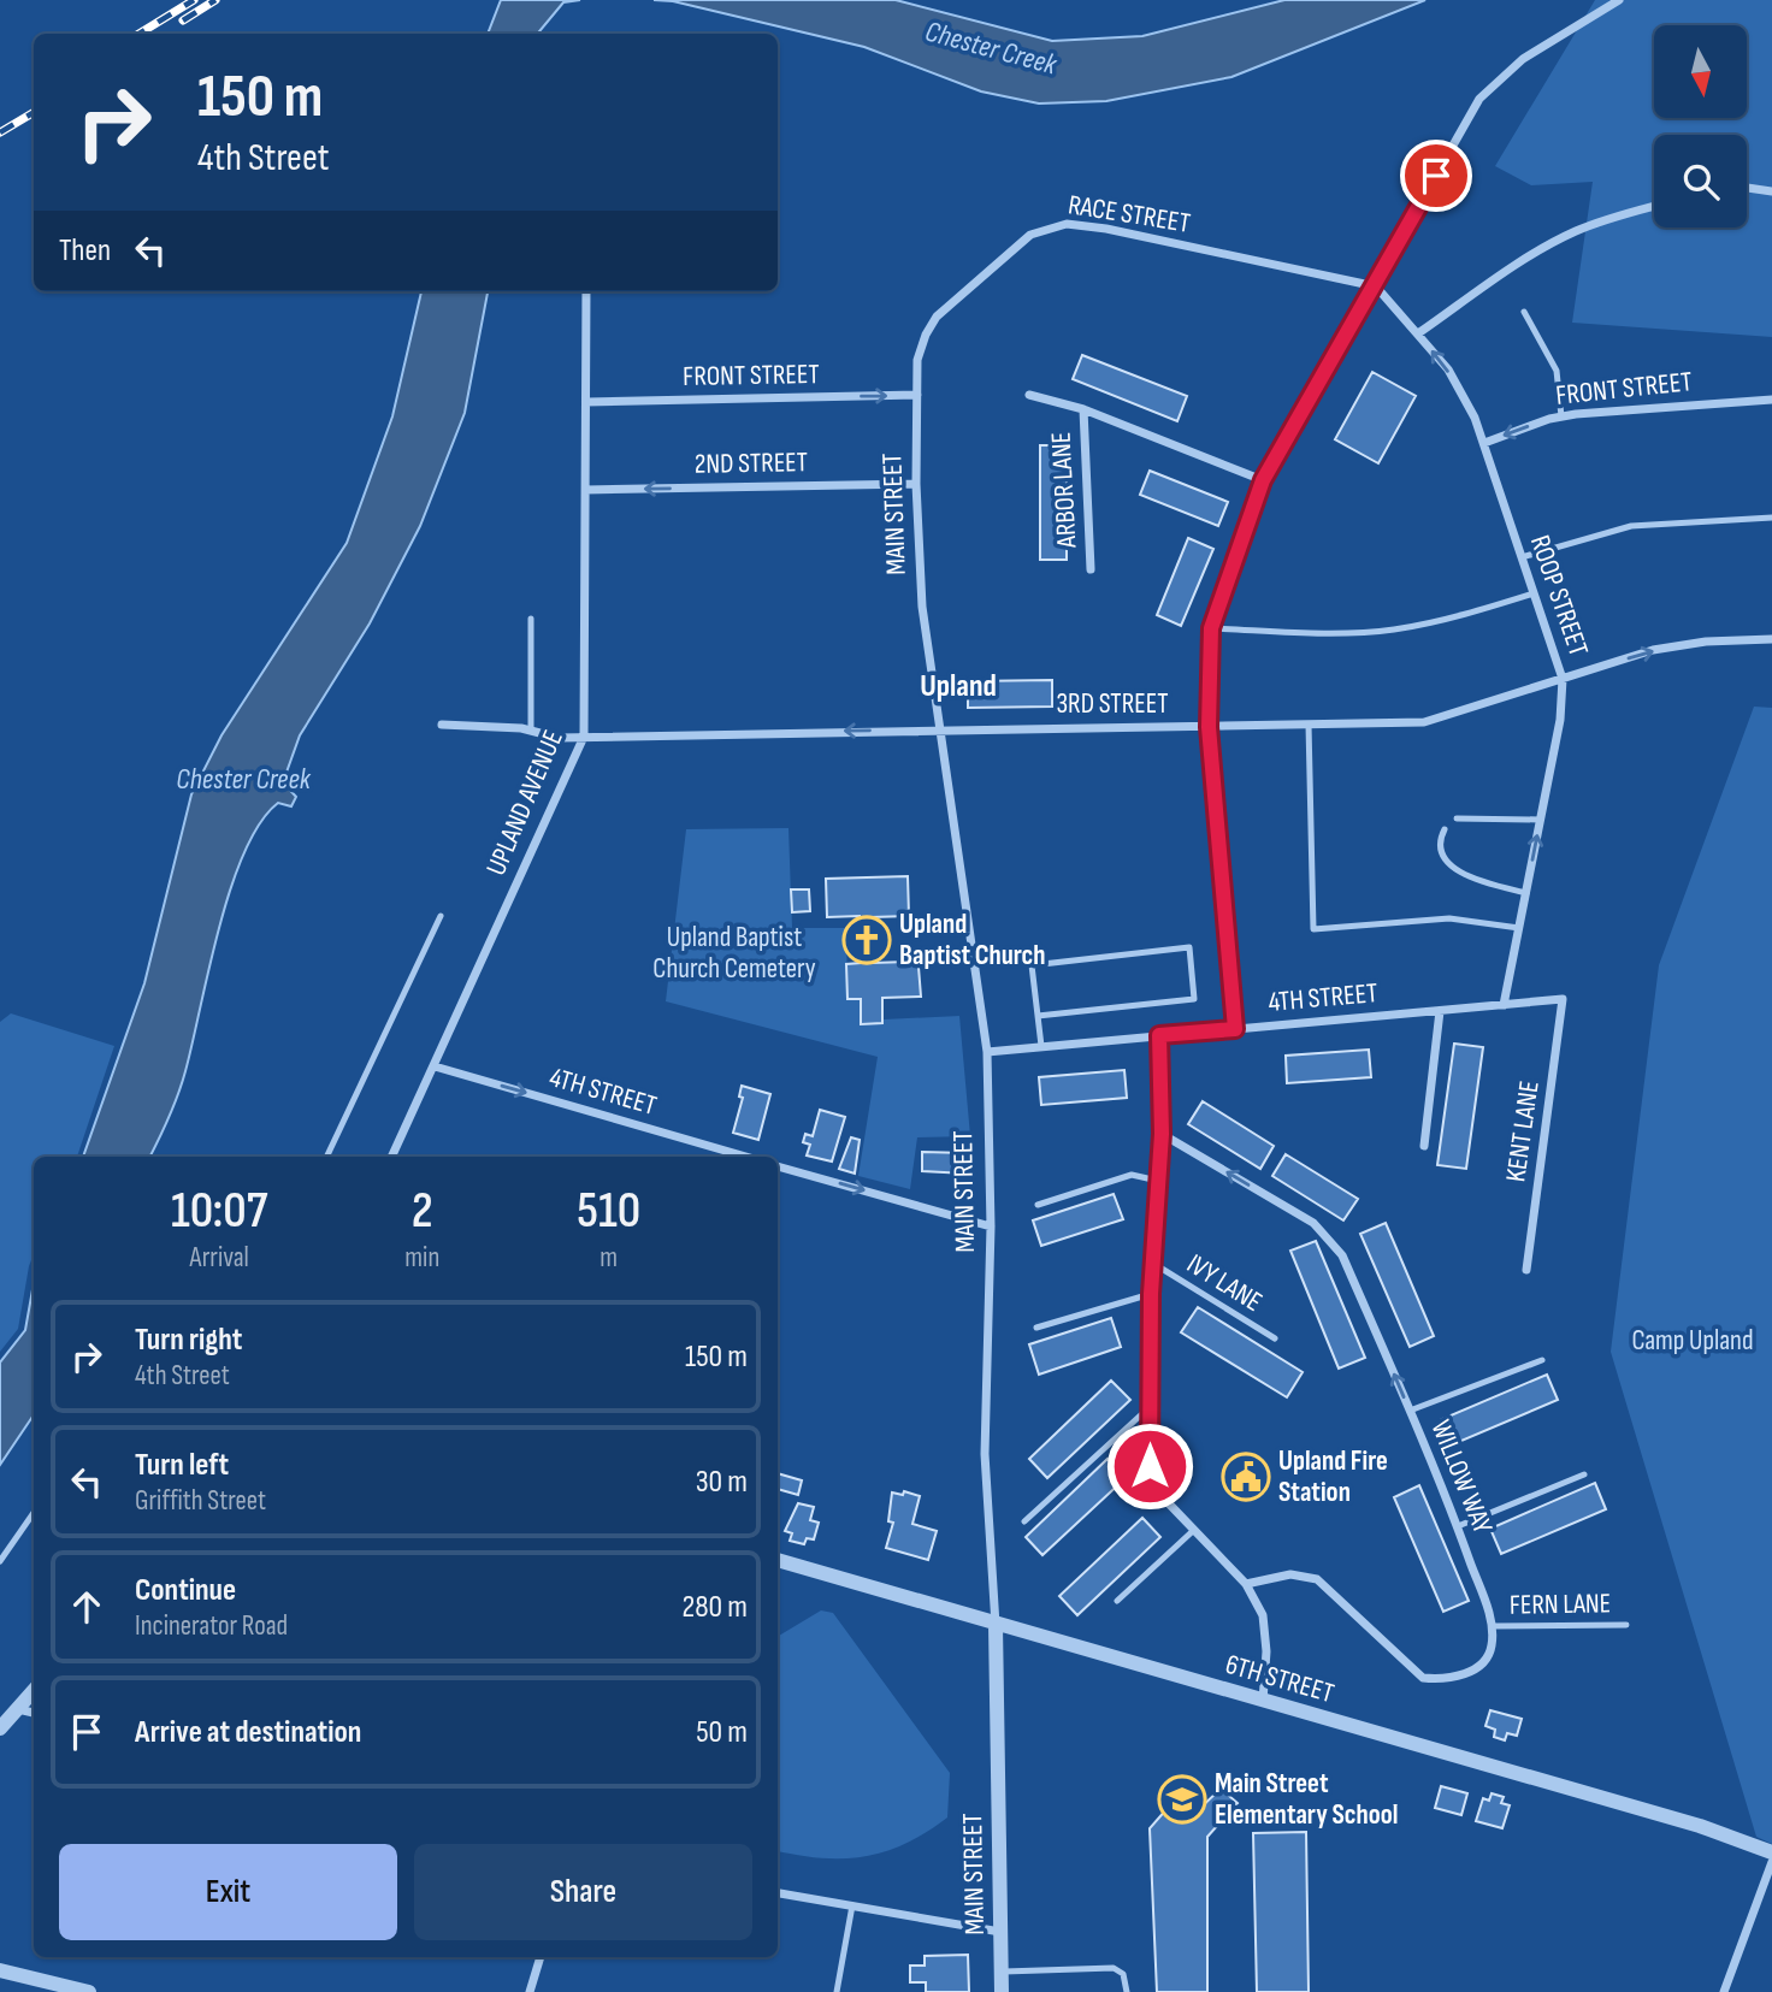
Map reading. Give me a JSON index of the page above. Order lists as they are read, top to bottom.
{
  "streets": {
    "street": [
      "RACE STREET",
      "FRONT STREET",
      "2ND STREET",
      "ARBOR LANE",
      "MAIN STREET",
      "ROOP STREET",
      "3RD STREET",
      "UPLAND AVENUE",
      "4TH STREET",
      "KENT LANE",
      "WILLOW WAY",
      "6TH STREET"
    ],
    "lane": ["IVY LANE", "FERN LANE"]
  },
  "crossings": [
    ["RACE STREET", "FRONT STREET"],
    ["RACE STREET", "MAIN STREET"],
    ["RACE STREET", "ROOP STREET"],
    ["FRONT STREET", "MAIN STREET"],
    ["FRONT STREET", "ROOP STREET"],
    ["FRONT STREET", "UPLAND AVENUE"],
    ["2ND STREET", "MAIN STREET"],
    ["2ND STREET", "UPLAND AVENUE"],
    ["MAIN STREET", "3RD STREET"],
    ["MAIN STREET", "4TH STREET"],
    ["MAIN STREET", "6TH STREET"],
    ["ROOP STREET", "3RD STREET"],
    ["ROOP STREET", "4TH STREET"],
    ["3RD STREET", "UPLAND AVENUE"],
    ["UPLAND AVENUE", "4TH STREET"],
    ["4TH STREET", "KENT LANE"],
    ["WILLOW WAY", "FERN LANE"]
  ],
  "one_way": ["2ND STREET", "4TH STREET", "WILLOW WAY"],
  "districts": ["Upland"],
  "water": ["Chester Creek"],
  "parks": ["Upland Baptist Church Cemetery", "Camp Upland"],
  "places": {
    "church": ["Upland Baptist Church"],
    "public building": ["Upland Fire Station"],
    "school or university": ["Main Street Elementary School"]
  },
  "north": "bottom",
  "page": {
    "turn": ["150 m", "4th Street"],
    "then": "Then",
    "eta": [
      "10:07",
      "Arrival",
      "2",
      "min",
      "510",
      "m"
    ],
    "list": [
      {
        "name": "Turn right",
        "note": "4th Street",
        "value": "150 m"
      },
      {
        "name": "Turn left",
        "note": "Griffith Street",
        "value": "30 m"
      },
      {
        "name": "Continue",
        "note": "Incinerator Road",
        "value": "280 m"
      },
      {
        "name": "Arrive at destination",
        "value": "50 m"
      }
    ],
    "buttons": ["Exit", "Share"]
  }
}
